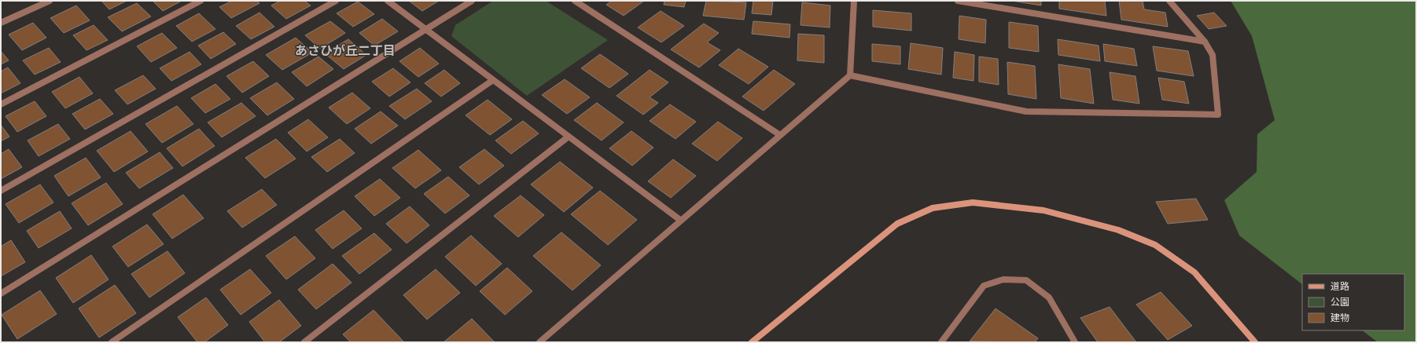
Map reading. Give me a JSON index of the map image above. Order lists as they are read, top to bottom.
{
  "districts": ["あさひが丘二丁目"],
  "legend": ["道路", "公園", "建物"]
}
